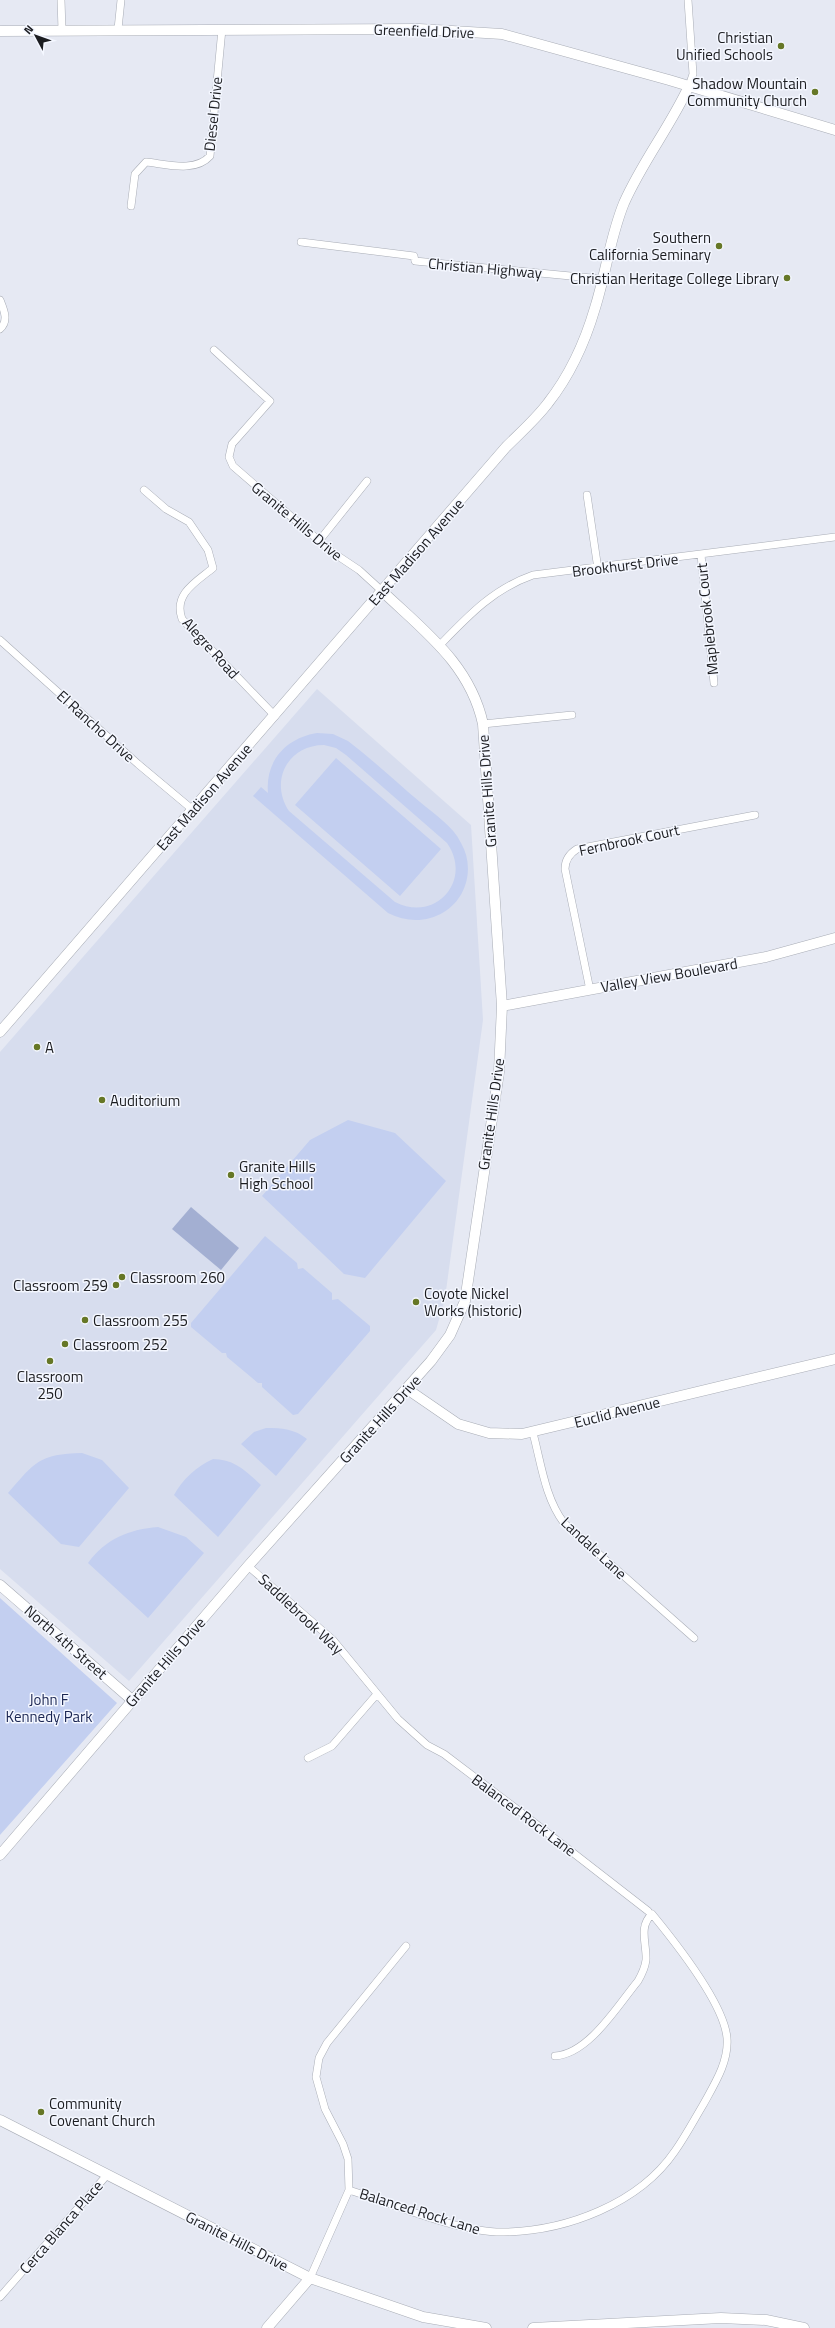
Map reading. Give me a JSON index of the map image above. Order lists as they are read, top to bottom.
{
  "streets": {
    "street": [
      "Greenfield Drive",
      "Diesel Drive",
      "Christian Highway",
      "Granite Hills Drive",
      "East Madison Avenue",
      "Brookhurst Drive",
      "Maplebrook Court",
      "Alegre Road",
      "El Rancho Drive",
      "Fernbrook Court",
      "Valley View Boulevard",
      "Euclid Avenue",
      "Landale Lane",
      "Saddlebrook Way",
      "North 4th Street",
      "Balanced Rock Lane",
      "Cerca Blanca Place"
    ]
  },
  "crossings": [
    ["Greenfield Drive", "Diesel Drive"],
    ["Greenfield Drive", "East Madison Avenue"],
    ["Christian Highway", "East Madison Avenue"],
    ["Granite Hills Drive", "East Madison Avenue"],
    ["Granite Hills Drive", "Brookhurst Drive"],
    ["Granite Hills Drive", "Valley View Boulevard"],
    ["Granite Hills Drive", "Euclid Avenue"],
    ["Granite Hills Drive", "Saddlebrook Way"],
    ["Granite Hills Drive", "North 4th Street"],
    ["Granite Hills Drive", "Cerca Blanca Place"],
    ["East Madison Avenue", "Alegre Road"],
    ["East Madison Avenue", "El Rancho Drive"],
    ["Brookhurst Drive", "Maplebrook Court"],
    ["Fernbrook Court", "Valley View Boulevard"],
    ["Euclid Avenue", "Landale Lane"],
    ["Saddlebrook Way", "Balanced Rock Lane"]
  ],
  "parks": ["John F Kennedy Park"],
  "places": [
    "Christian Unified Schools",
    "Shadow Mountain Community Church",
    "Southern California Seminary",
    "Christian Heritage College Library",
    "A",
    "Auditorium",
    "Granite Hills High School",
    "Classroom 260",
    "Classroom 259",
    "Coyote Nickel Works (historic)",
    "Classroom 255",
    "Classroom 252",
    "Classroom 250",
    "Community Covenant Church"
  ],
  "north": "top left"
}
